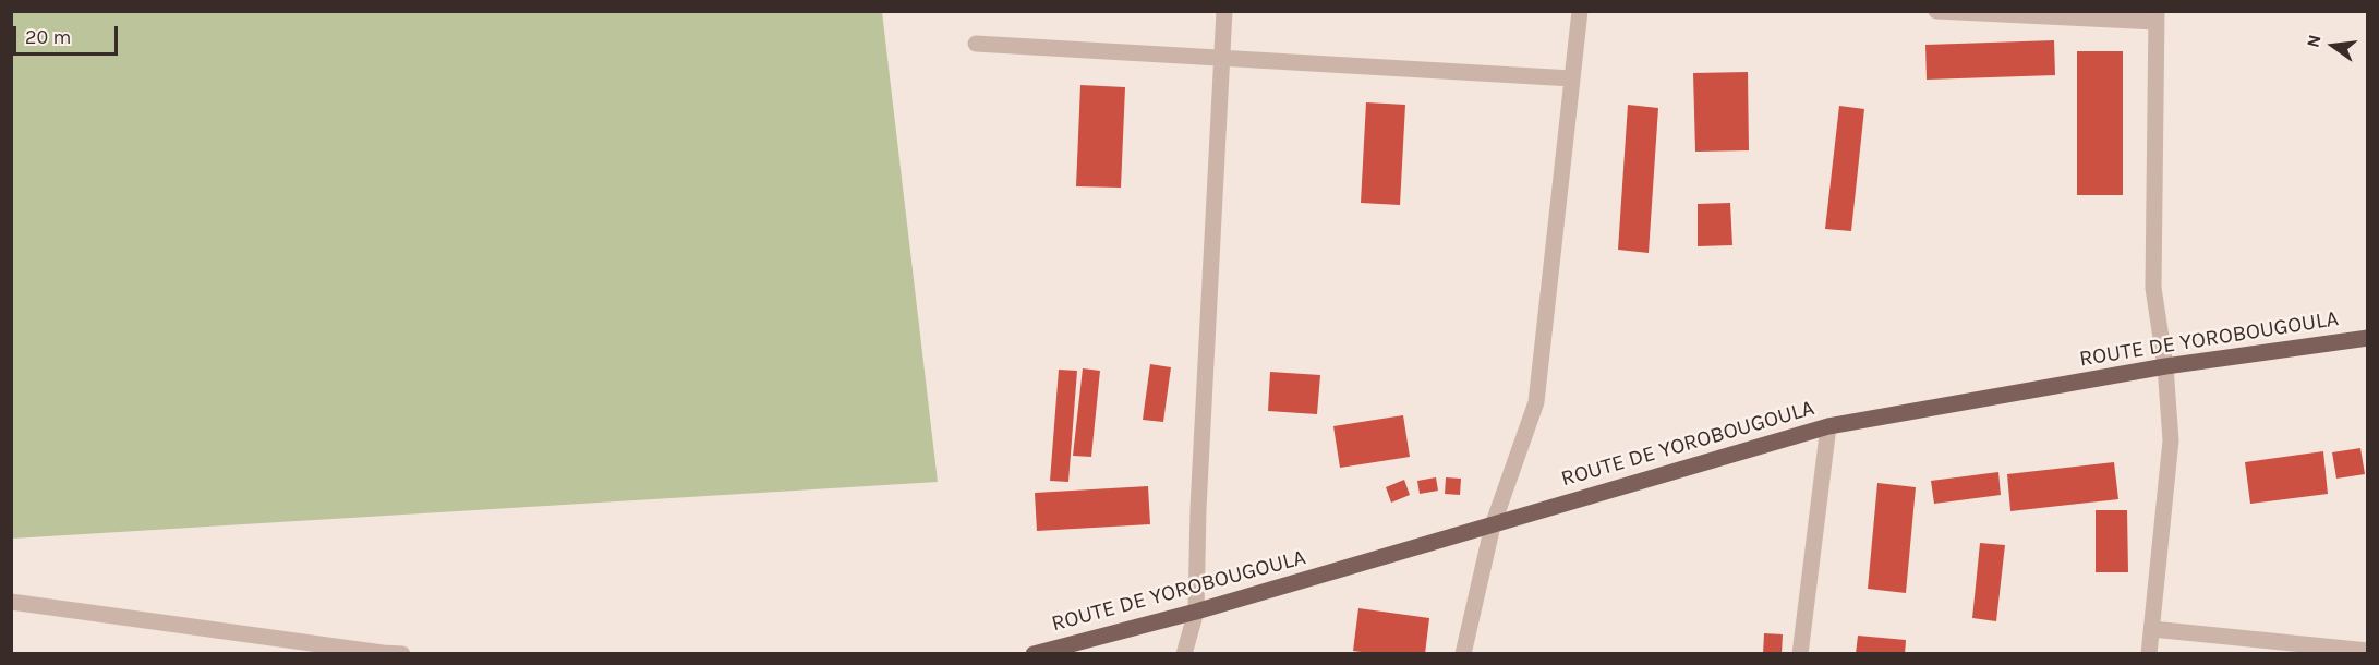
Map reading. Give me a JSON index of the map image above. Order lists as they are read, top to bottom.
{
  "streets": {
    "main road": ["ROUTE DE YOROBOUGOULA"]
  },
  "scale_bar": "20 m",
  "north": "left"
}
